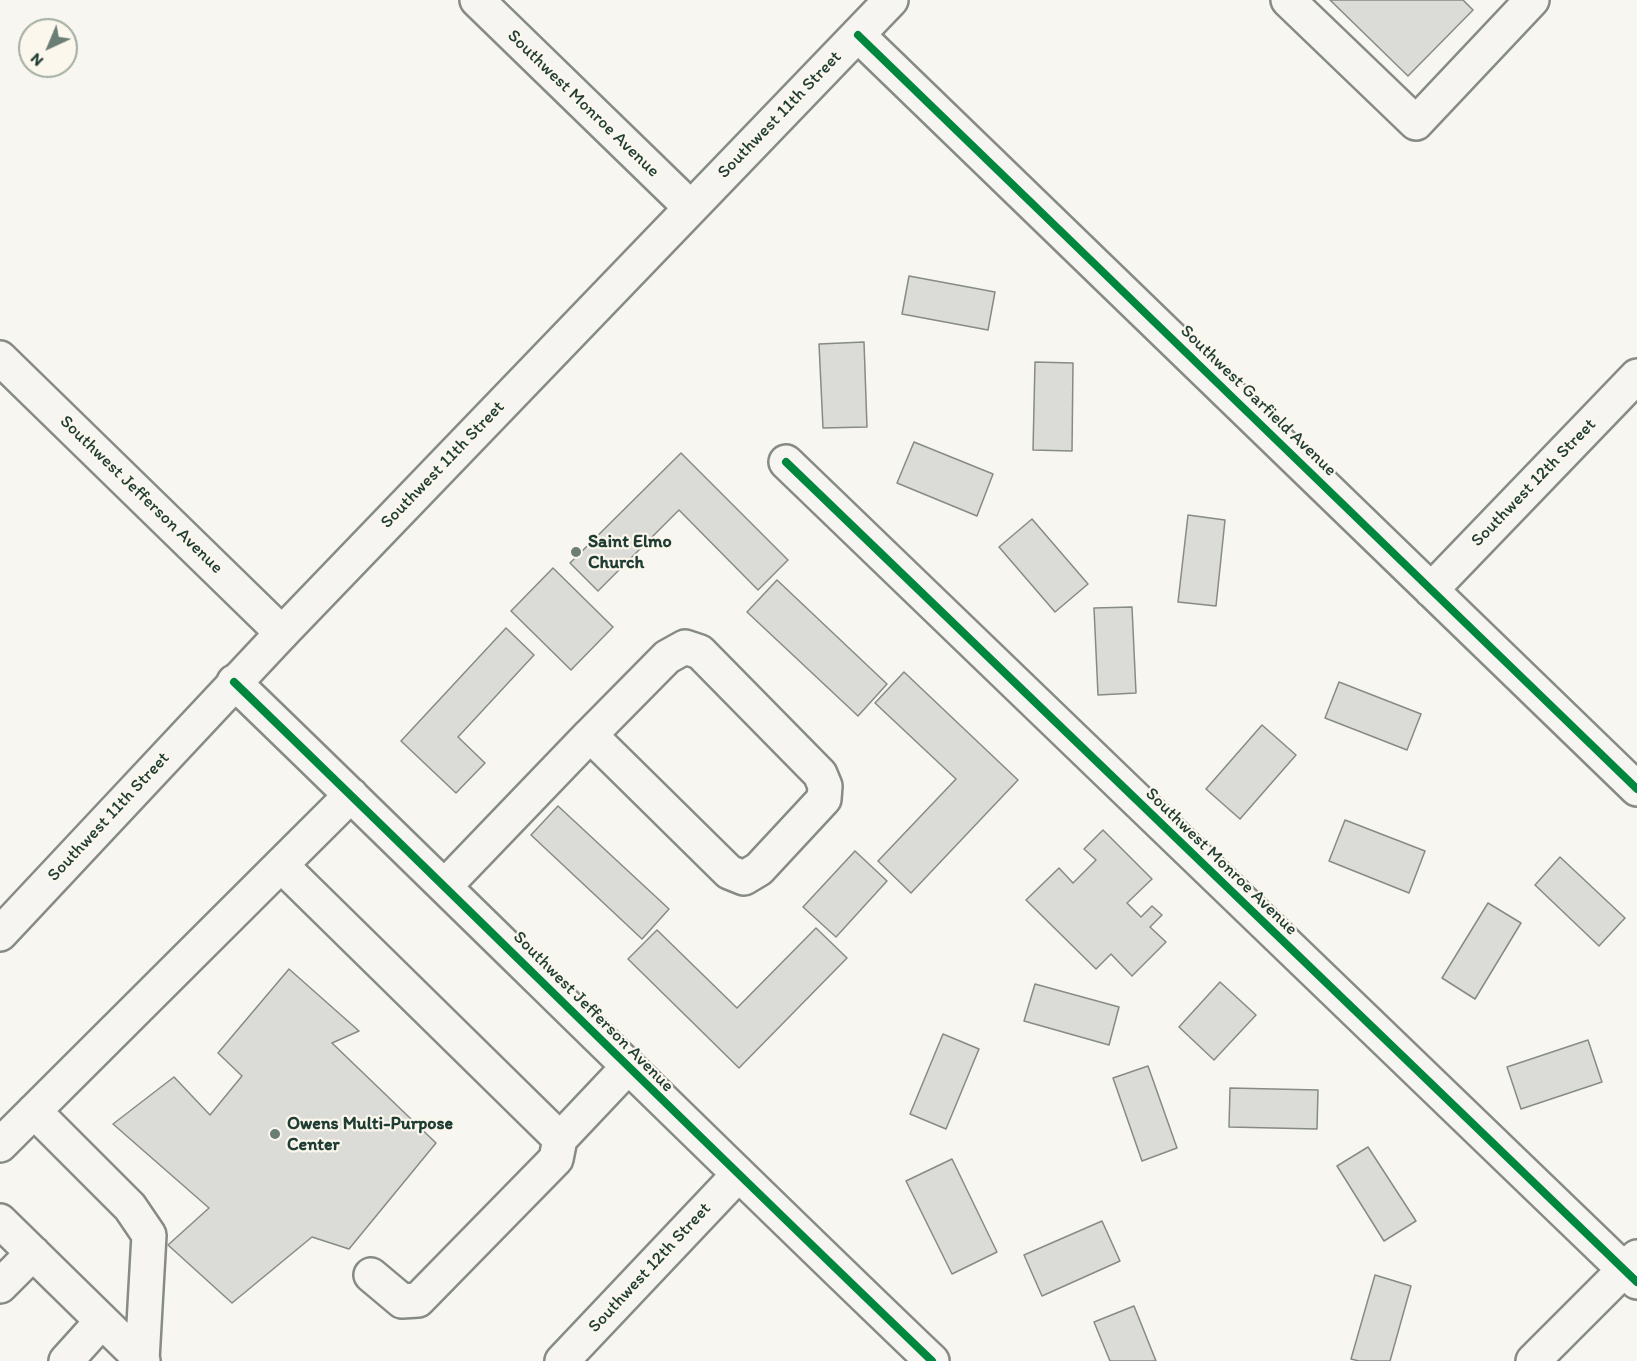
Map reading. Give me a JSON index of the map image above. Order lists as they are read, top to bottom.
{
  "streets": {
    "street": [
      "Southwest Monroe Avenue",
      "Southwest 11th Street",
      "Southwest Garfield Avenue",
      "Southwest 12th Street",
      "Southwest Jefferson Avenue"
    ]
  },
  "crossings": [
    ["Southwest Monroe Avenue", "Southwest 11th Street"],
    ["Southwest 11th Street", "Southwest Garfield Avenue"],
    ["Southwest 11th Street", "Southwest Jefferson Avenue"],
    ["Southwest Garfield Avenue", "Southwest 12th Street"],
    ["Southwest 12th Street", "Southwest Jefferson Avenue"]
  ],
  "places": ["Saint Elmo Church", "Owens Multi-Purpose Center"],
  "north": "bottom left"
}
